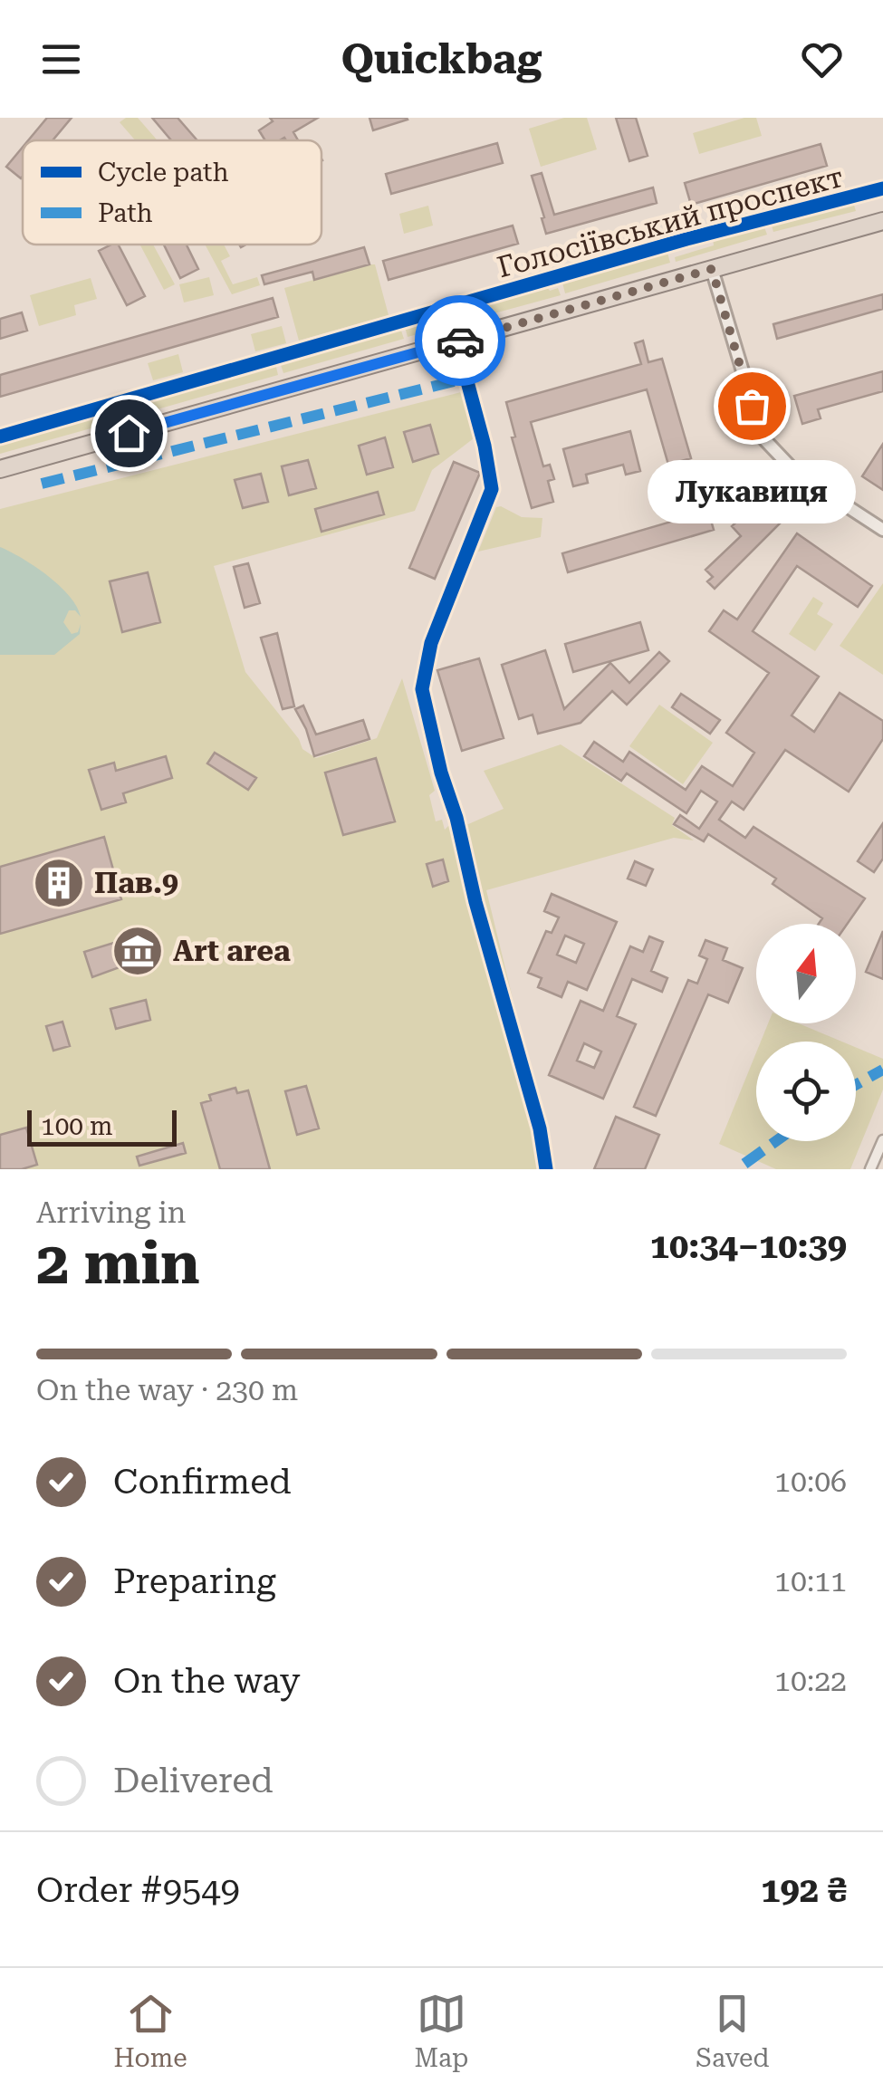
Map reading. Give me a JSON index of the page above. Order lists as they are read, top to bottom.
{
  "streets": {
    "highway": ["Голосіївський проспект"]
  },
  "places": {
    "other": ["Лукавиця"],
    "building": ["Пав.9"],
    "museum": ["Art area"]
  },
  "legend": ["Cycle path", "Path"],
  "scale_bar": "100 m",
  "north": "top",
  "page": {
    "header": "Quickbag",
    "bubble": "Лукавиця",
    "scale": "100 m",
    "heading": ["2 min", "Arriving in", "10:34–10:39"],
    "panel": ["Order #9549", "192 ₴"],
    "bar": "On the way · 230 m",
    "list": [
      ["Confirmed", "10:06"],
      ["Preparing", "10:11"],
      ["On the way", "10:22"],
      "Delivered"
    ],
    "tabs": ["Home", "Map", "Saved"]
  }
}
